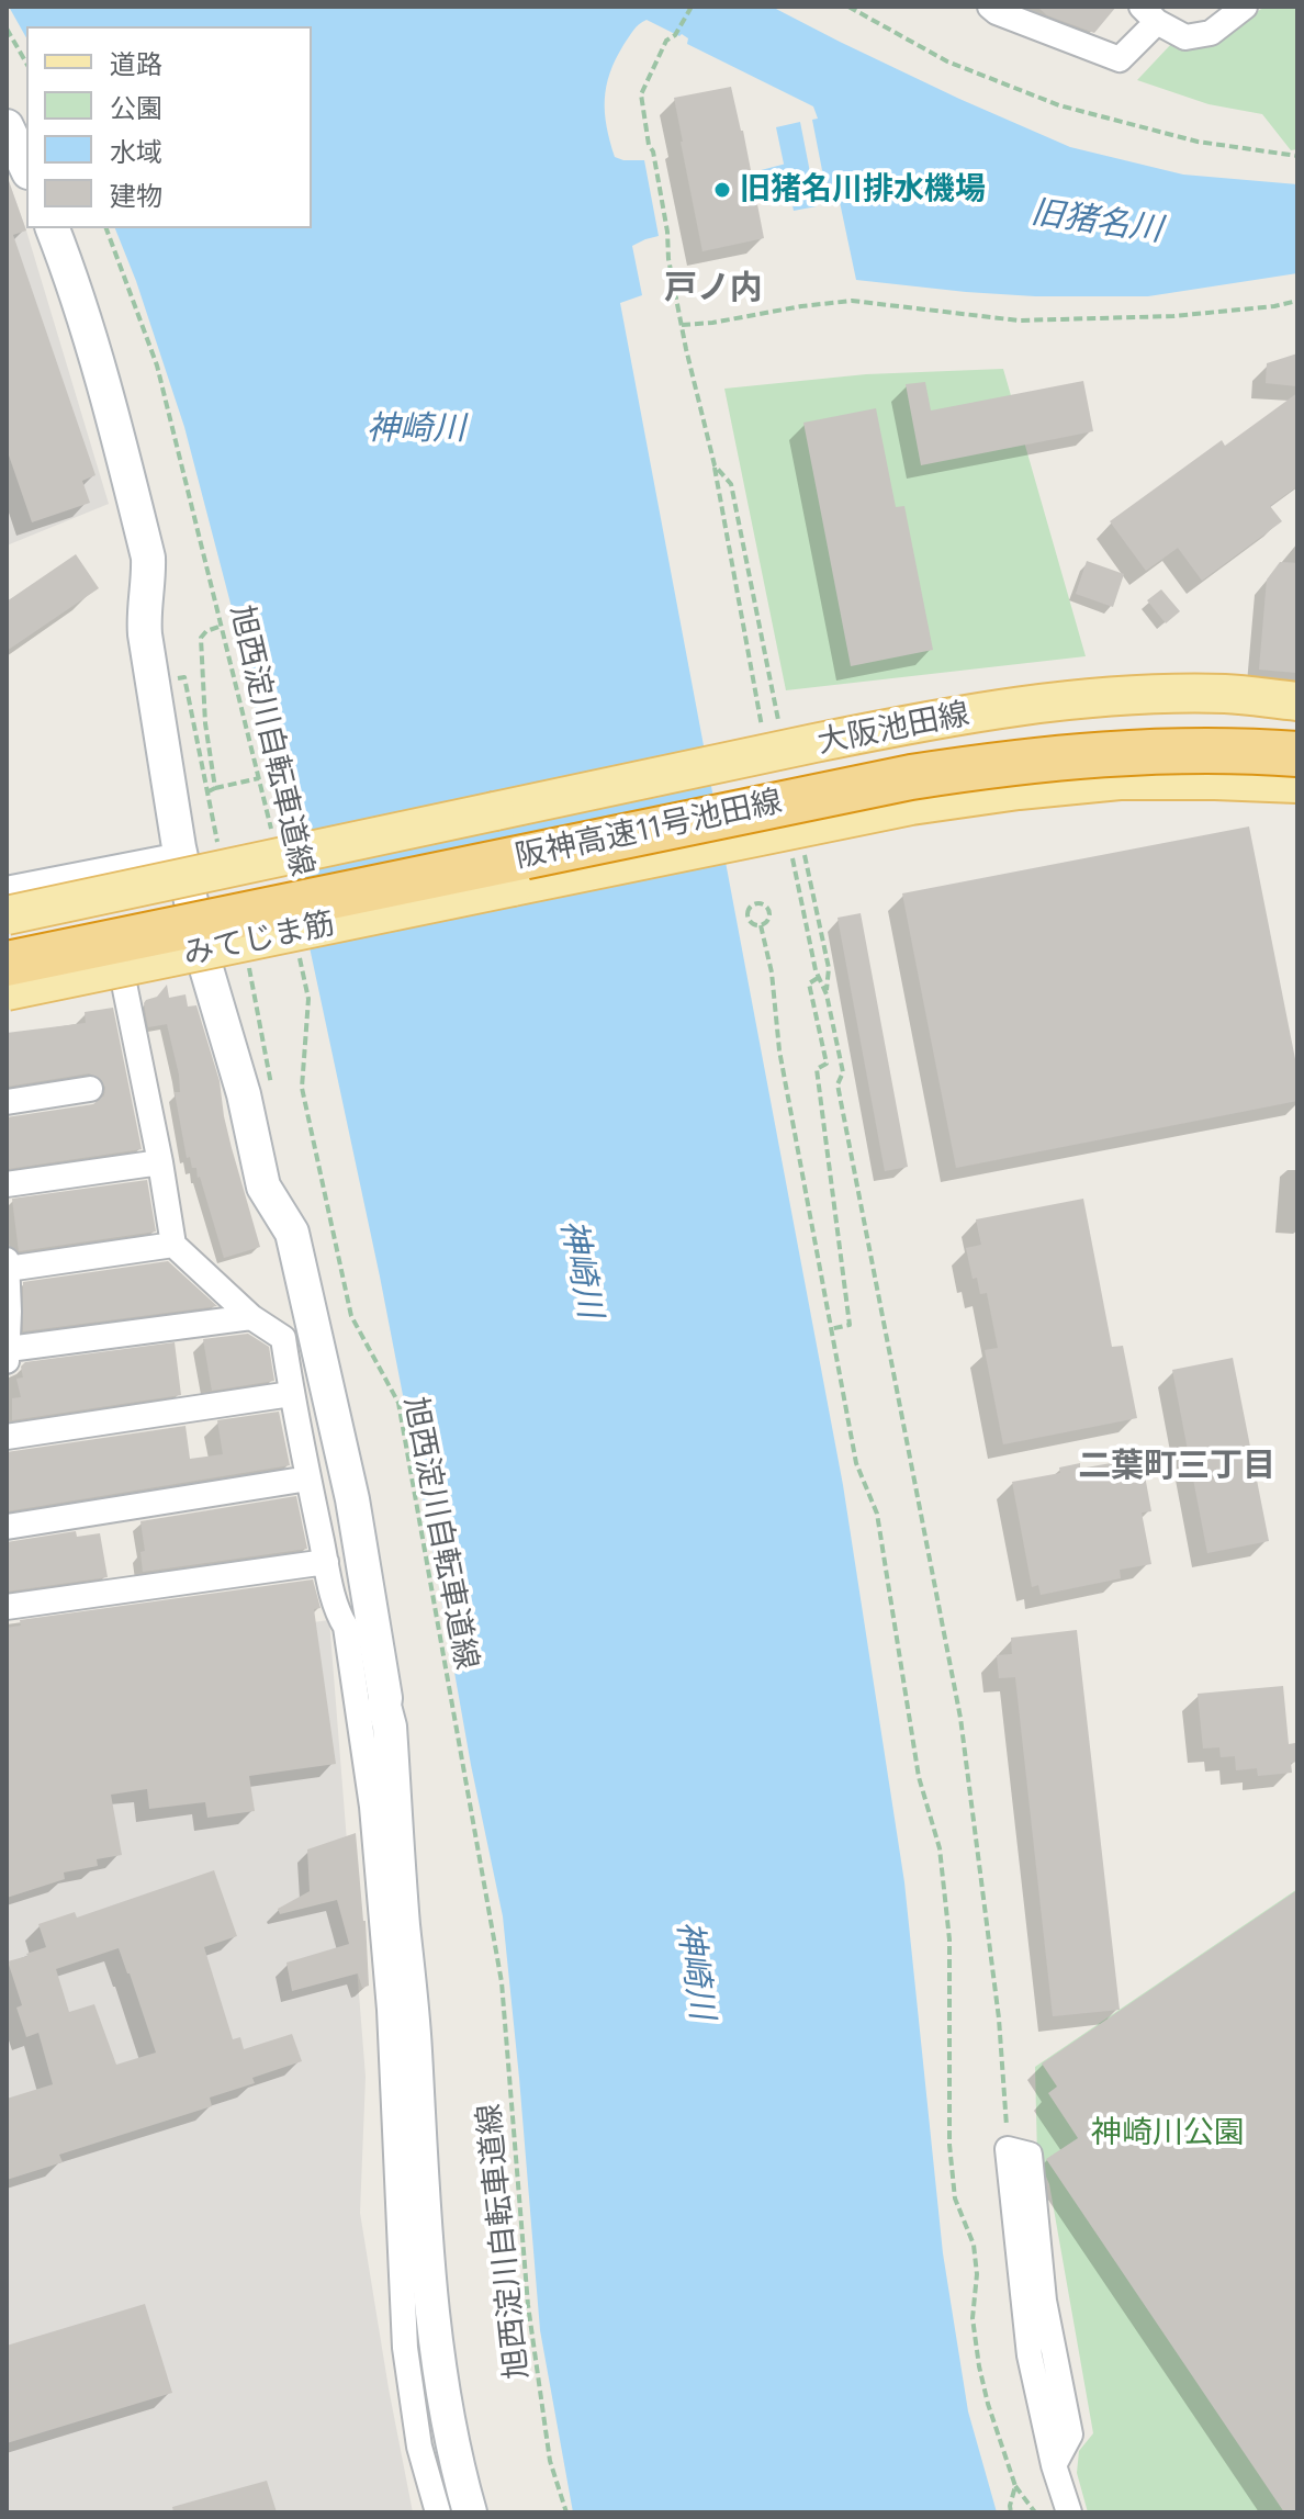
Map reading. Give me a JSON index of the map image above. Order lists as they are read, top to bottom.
{
  "streets": {
    "highway": ["阪神高速11号池田線"],
    "main road": ["大阪池田線", "みてじま筋"],
    "path": ["旭西淀川自転車道線"]
  },
  "districts": ["戸ノ内", "二葉町三丁目"],
  "water": ["旧猪名川", "神崎川"],
  "parks": ["神崎川公園"],
  "places": ["旧猪名川排水機場"],
  "legend": [
    "道路",
    "公園",
    "水域",
    "建物"
  ]
}
